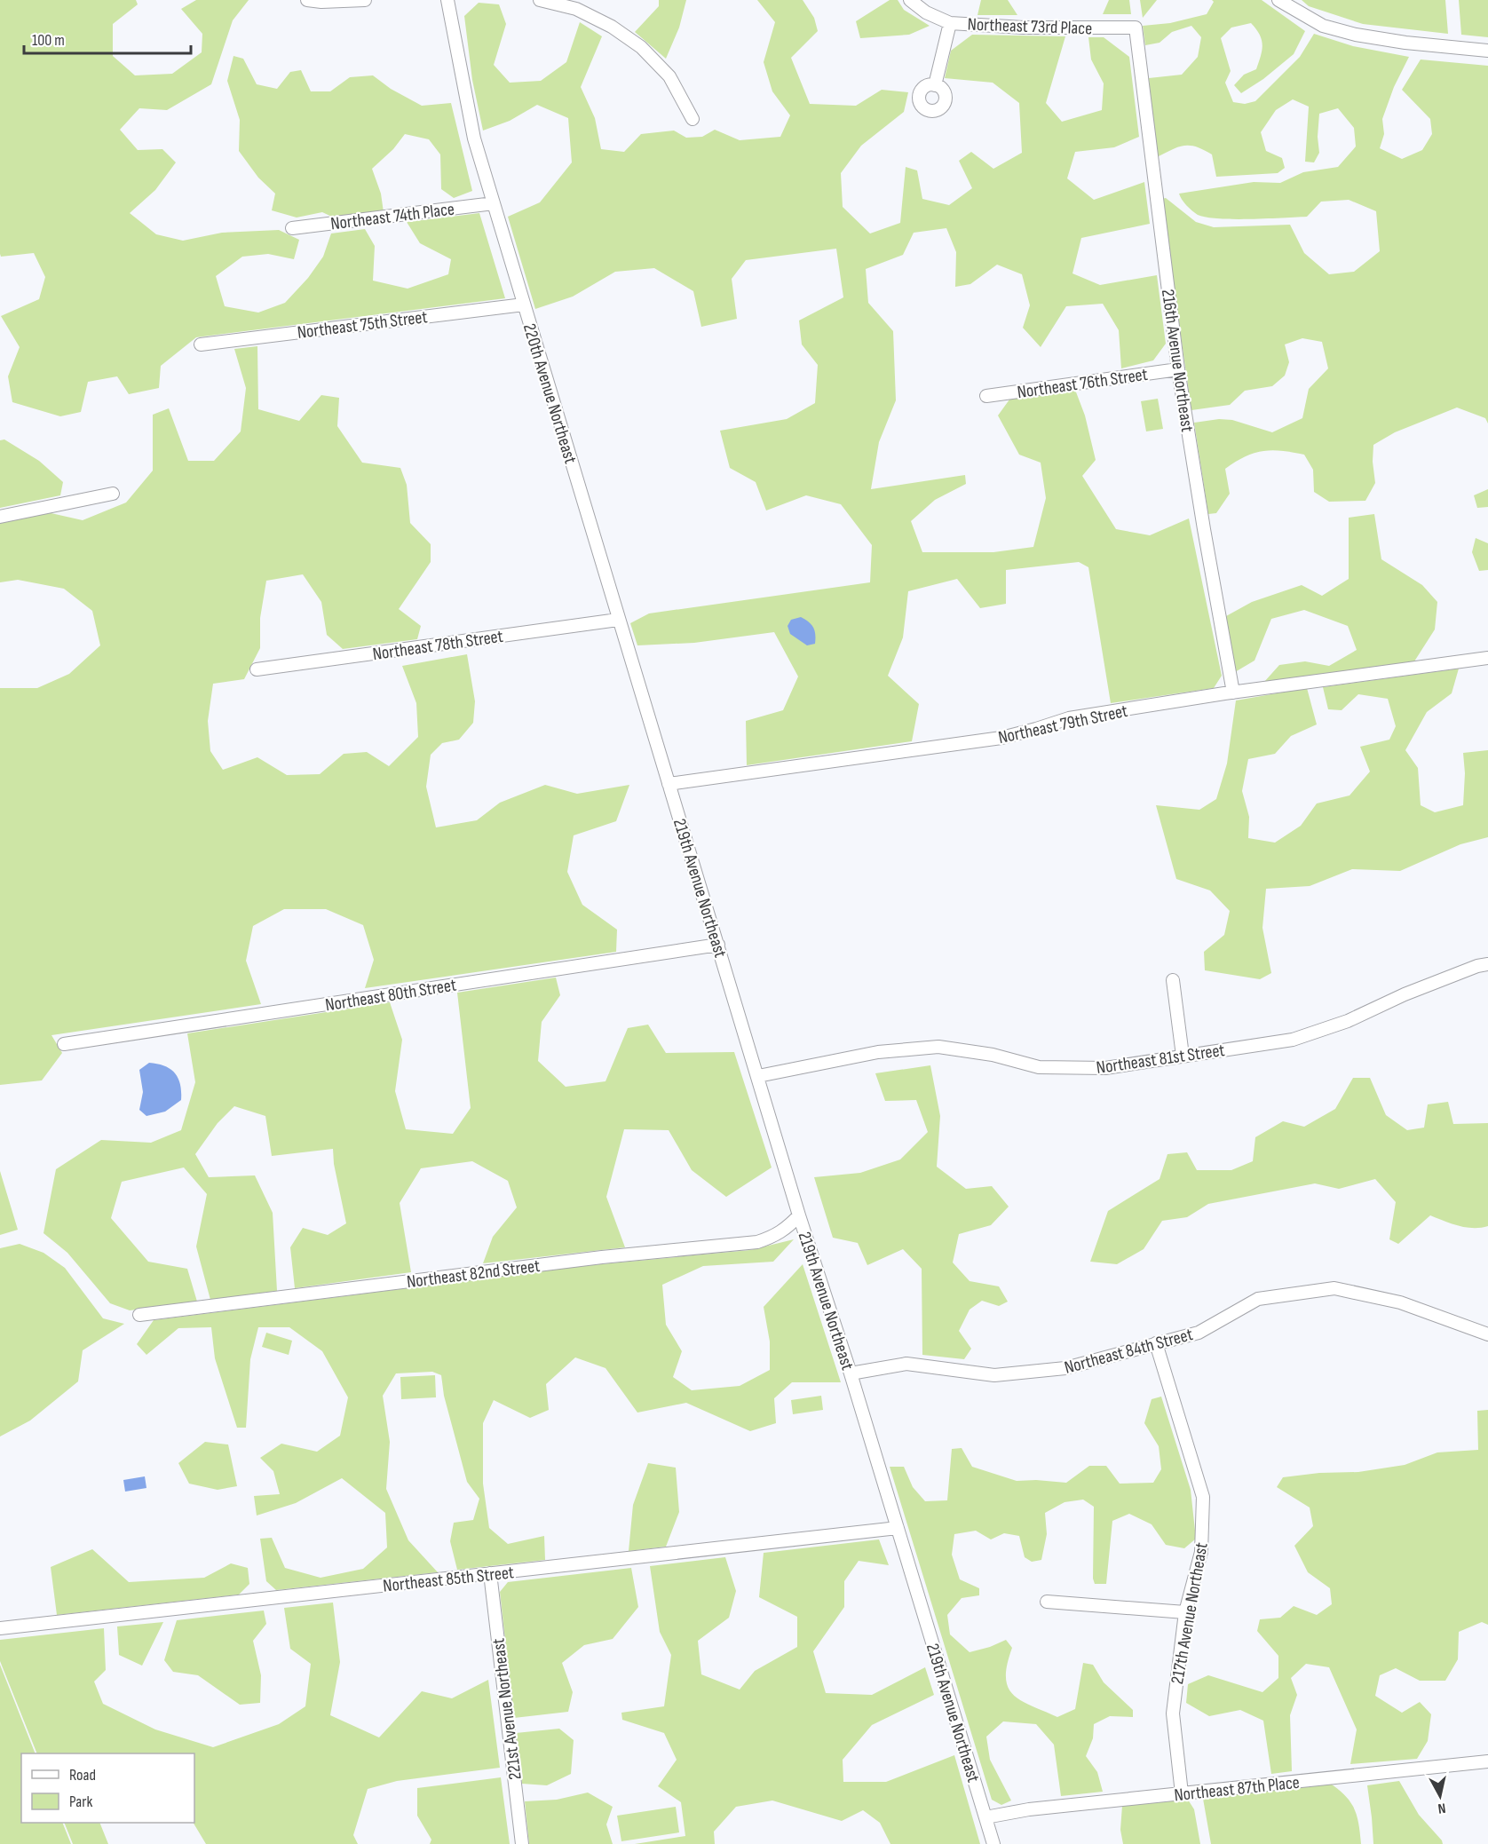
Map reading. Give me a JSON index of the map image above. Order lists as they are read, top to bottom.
{
  "streets": {
    "street": [
      "Northeast 73rd Place",
      "Northeast 74th Place",
      "Northeast 75th Street",
      "216th Avenue Northeast",
      "Northeast 76th Street",
      "220th Avenue Northeast",
      "Northeast 78th Street",
      "Northeast 79th Street",
      "219th Avenue Northeast",
      "Northeast 80th Street",
      "Northeast 81st Street",
      "Northeast 82nd Street",
      "Northeast 84th Street",
      "Northeast 85th Street",
      "217th Avenue Northeast",
      "221st Avenue Northeast",
      "Northeast 87th Place"
    ]
  },
  "crossings": [
    ["Northeast 73rd Place", "216th Avenue Northeast"],
    ["Northeast 74th Place", "220th Avenue Northeast"],
    ["Northeast 75th Street", "220th Avenue Northeast"],
    ["216th Avenue Northeast", "Northeast 76th Street"],
    ["216th Avenue Northeast", "Northeast 79th Street"],
    ["220th Avenue Northeast", "Northeast 78th Street"],
    ["220th Avenue Northeast", "Northeast 79th Street"],
    ["220th Avenue Northeast", "219th Avenue Northeast"],
    ["Northeast 79th Street", "219th Avenue Northeast"],
    ["219th Avenue Northeast", "Northeast 80th Street"],
    ["219th Avenue Northeast", "Northeast 81st Street"],
    ["219th Avenue Northeast", "Northeast 82nd Street"],
    ["219th Avenue Northeast", "Northeast 84th Street"],
    ["219th Avenue Northeast", "Northeast 85th Street"],
    ["219th Avenue Northeast", "Northeast 87th Place"],
    ["Northeast 84th Street", "217th Avenue Northeast"],
    ["Northeast 85th Street", "221st Avenue Northeast"],
    ["217th Avenue Northeast", "Northeast 87th Place"]
  ],
  "legend": ["Road", "Park"],
  "scale_bar": "100 m",
  "north": "bottom"
}
